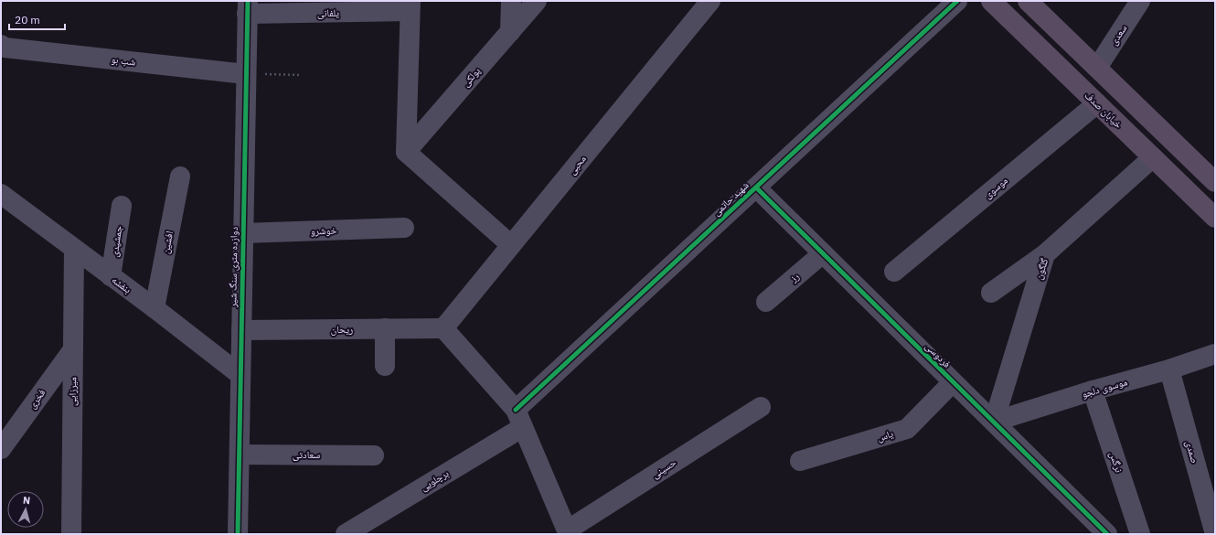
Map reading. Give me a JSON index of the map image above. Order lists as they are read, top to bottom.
{
  "streets": {
    "main road": ["خیابان صدف"],
    "street": [
      "یلفانی",
      "سعدی",
      "شب بو",
      "پولکی",
      "محبی",
      "موسوی",
      "شهید حاتمی",
      "خوشرو",
      "جمشیدی",
      "افشین",
      "دوازده متری سنگ شیر",
      "گلگون",
      "رز",
      "بنفشه",
      "ریحان",
      "فردوسی",
      "موسوی دلجو",
      "میرزایی",
      "فخری",
      "یاس",
      "صمدی",
      "سعادتی",
      "نرگس",
      "حسینی",
      "برچلویی"
    ]
  },
  "crossings": [
    ["یلفانی", "دوازده متری سنگ شیر"],
    ["شب بو", "دوازده متری سنگ شیر"],
    ["خیابان صدف", "موسوی"],
    ["خیابان صدف", "گلگون"],
    ["محبی", "ریحان"],
    ["شهید حاتمی", "فردوسی"],
    ["شهید حاتمی", "برچلویی"],
    ["خوشرو", "دوازده متری سنگ شیر"],
    ["جمشیدی", "بنفشه"],
    ["افشین", "بنفشه"],
    ["دوازده متری سنگ شیر", "بنفشه"],
    ["دوازده متری سنگ شیر", "ریحان"],
    ["دوازده متری سنگ شیر", "سعادتی"],
    ["گلگون", "فردوسی"],
    ["گلگون", "موسوی دلجو"],
    ["رز", "فردوسی"],
    ["بنفشه", "میرزایی"],
    ["فردوسی", "موسوی دلجو"],
    ["فردوسی", "یاس"],
    ["موسوی دلجو", "صمدی"],
    ["موسوی دلجو", "نرگس"],
    ["میرزایی", "فخری"]
  ],
  "scale_bar": "20 m",
  "north": "top"
}
